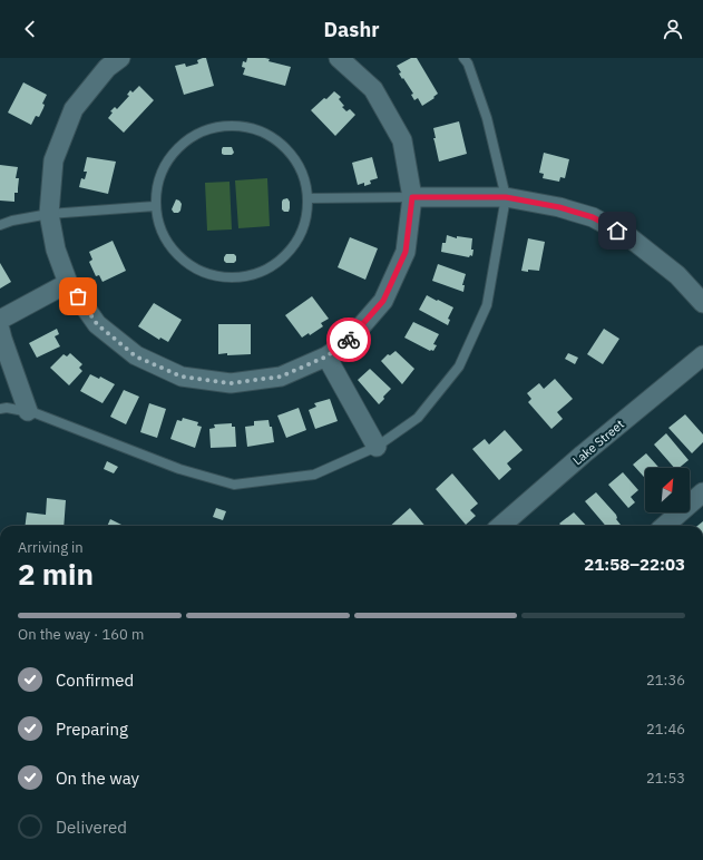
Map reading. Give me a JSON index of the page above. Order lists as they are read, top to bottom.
{
  "streets": {
    "street": ["Lake Street"]
  },
  "north": "top right",
  "page": {
    "header": "Dashr",
    "heading": ["2 min", "Arriving in", "21:58–22:03"],
    "bar": "On the way · 160 m",
    "list": [
      ["Confirmed", "21:36"],
      ["Preparing", "21:46"],
      ["On the way", "21:53"],
      "Delivered"
    ]
  }
}
